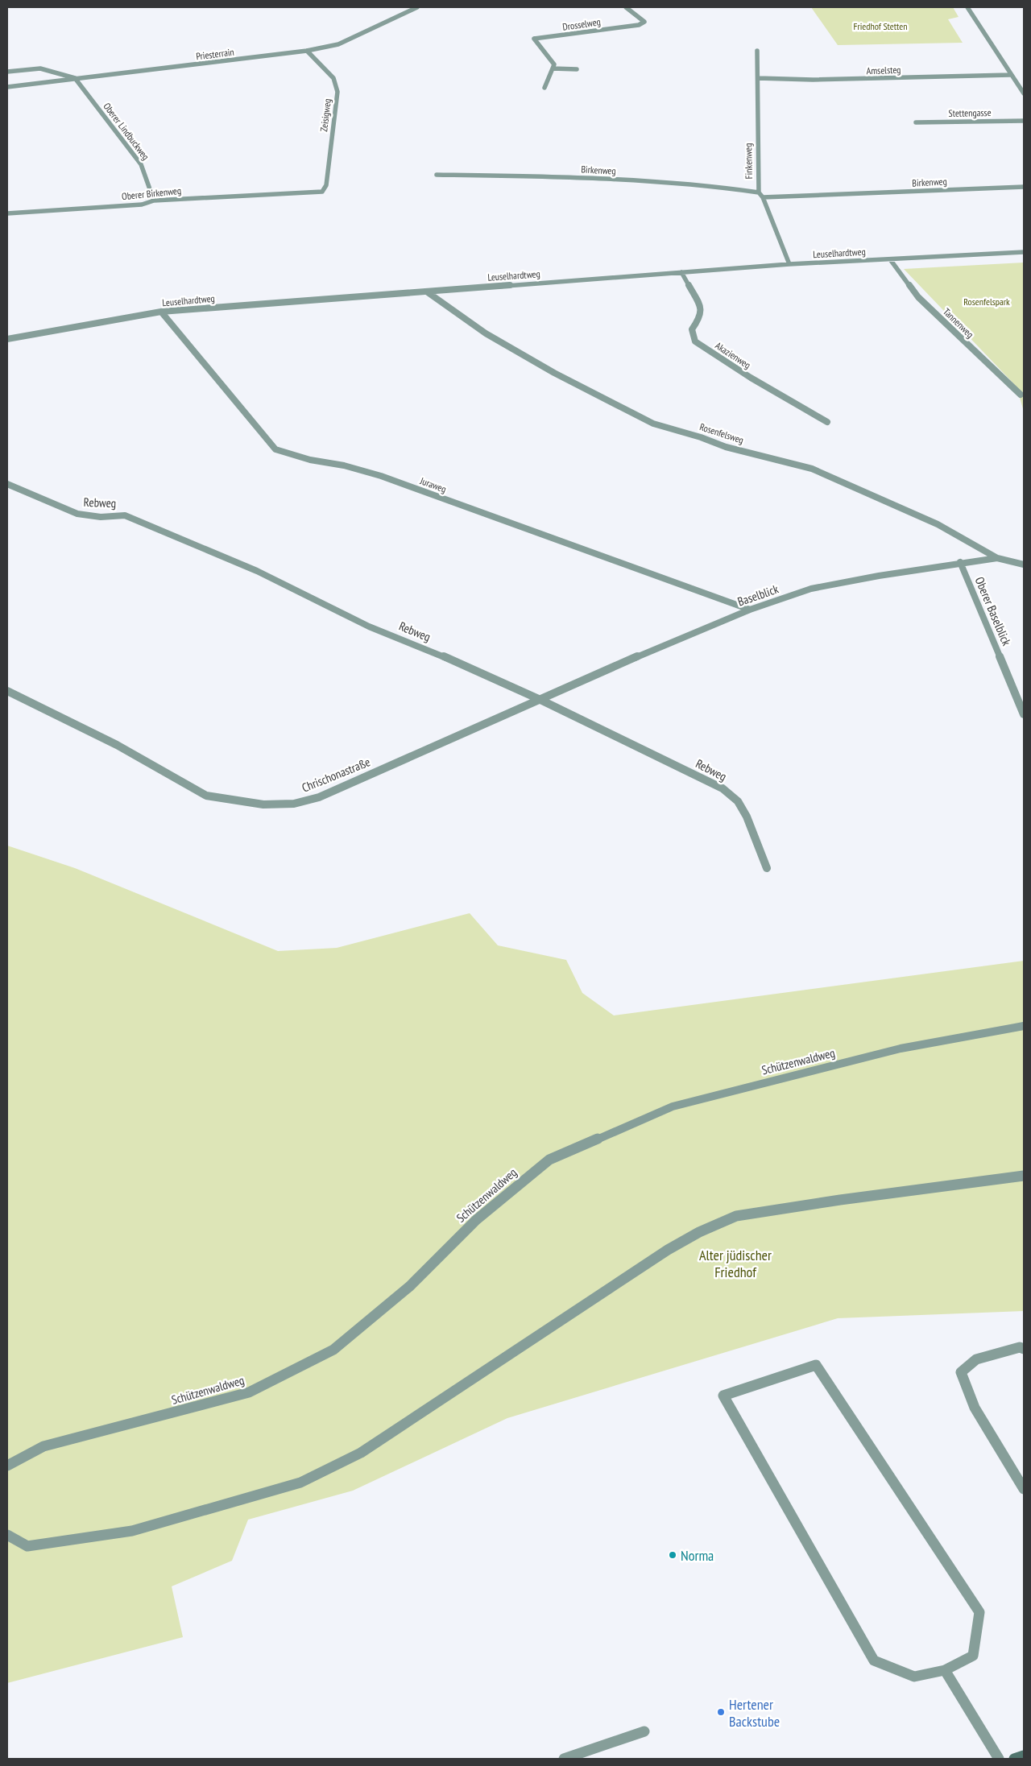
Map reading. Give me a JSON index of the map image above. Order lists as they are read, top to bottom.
{
  "streets": {
    "street": [
      "Drosselweg",
      "Priesterrain",
      "Amselsteg",
      "Stettengasse",
      "Zeisigweg",
      "Oberer Lindbuckweg",
      "Finkenweg",
      "Birkenweg",
      "Oberer Birkenweg",
      "Leuselhardtweg",
      "Tannenweg",
      "Akazienweg",
      "Rosenfelsweg",
      "Juraweg",
      "Rebweg",
      "Baselblick",
      "Oberer Baselblick",
      "Chrischonastraße",
      "Schützenwaldweg"
    ]
  },
  "crossings": [
    ["Priesterrain", "Zeisigweg"],
    ["Priesterrain", "Oberer Lindbuckweg"],
    ["Amselsteg", "Finkenweg"],
    ["Zeisigweg", "Oberer Birkenweg"],
    ["Oberer Lindbuckweg", "Oberer Birkenweg"],
    ["Finkenweg", "Birkenweg"],
    ["Finkenweg", "Leuselhardtweg"],
    ["Leuselhardtweg", "Tannenweg"],
    ["Leuselhardtweg", "Akazienweg"],
    ["Leuselhardtweg", "Rosenfelsweg"],
    ["Leuselhardtweg", "Juraweg"],
    ["Rosenfelsweg", "Baselblick"],
    ["Juraweg", "Baselblick"],
    ["Rebweg", "Baselblick"],
    ["Rebweg", "Chrischonastraße"],
    ["Baselblick", "Oberer Baselblick"],
    ["Baselblick", "Chrischonastraße"]
  ],
  "parks": ["Friedhof Stetten", "Rosenfelspark", "Alter jüdischer Friedhof"],
  "places": ["Norma", "Hertener Backstube"]
}
